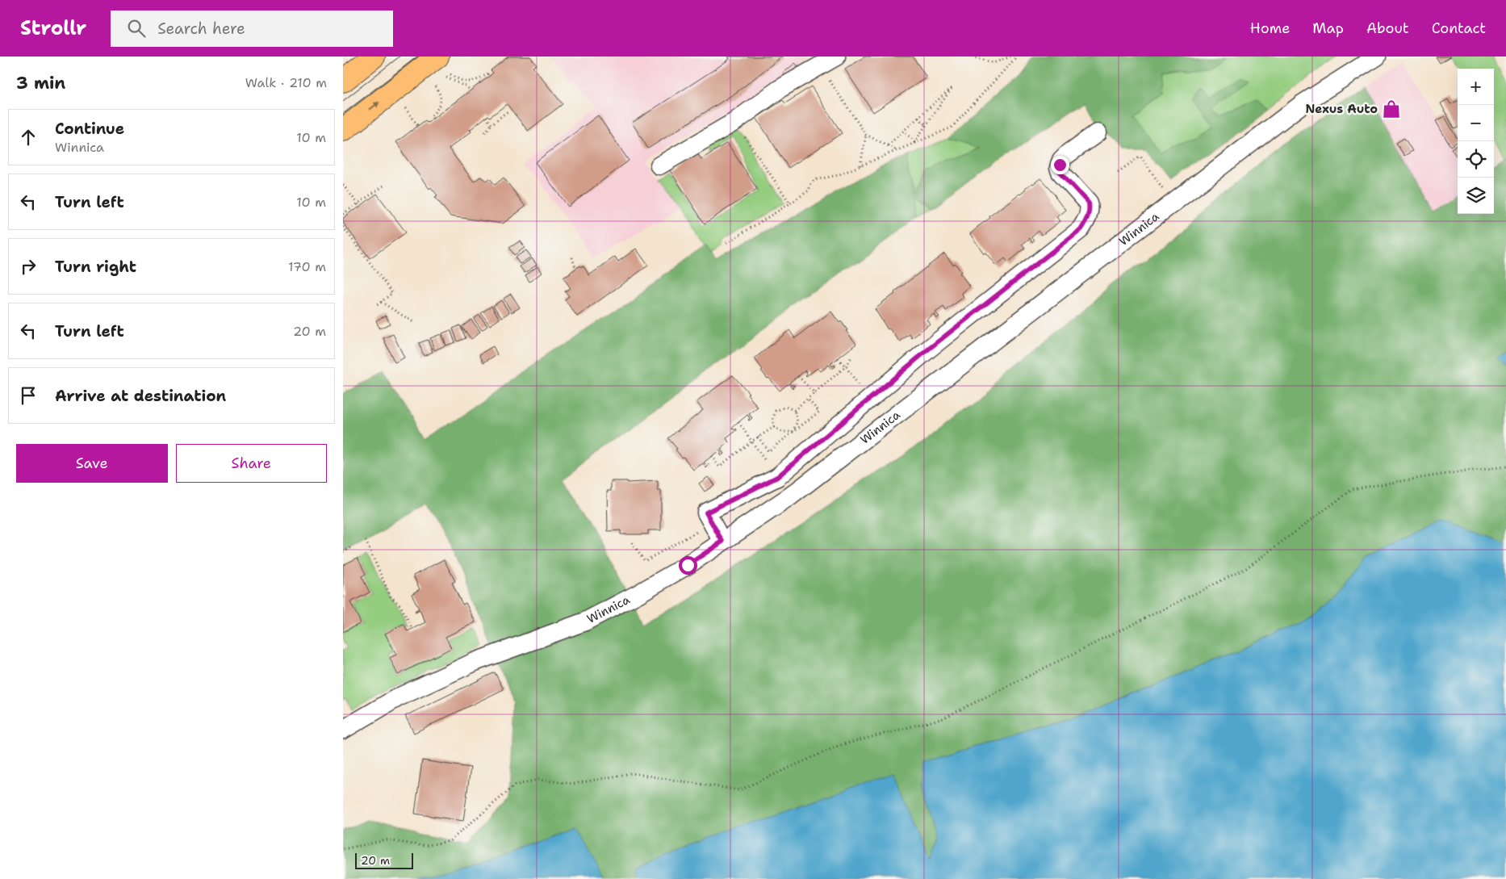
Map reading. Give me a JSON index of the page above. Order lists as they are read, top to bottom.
{
  "streets": {
    "street": ["Winnica"]
  },
  "places": {
    "shop": ["Nexus Auto"]
  },
  "scale_bar": "20 m",
  "page": {
    "header": "Strollr",
    "search": "Search here",
    "nav": [
      "Home",
      "Map",
      "About",
      "Contact"
    ],
    "heading": ["3 min", "Walk · 210 m"],
    "map_buttons": ["+", "−"],
    "list": [
      ["Continue", "Winnica", "10 m"],
      ["Turn left", "10 m"],
      ["Turn right", "170 m"],
      ["Turn left", "20 m"],
      "Arrive at destination"
    ],
    "buttons": ["Save", "Share"],
    "scale": "20 m"
  }
}
